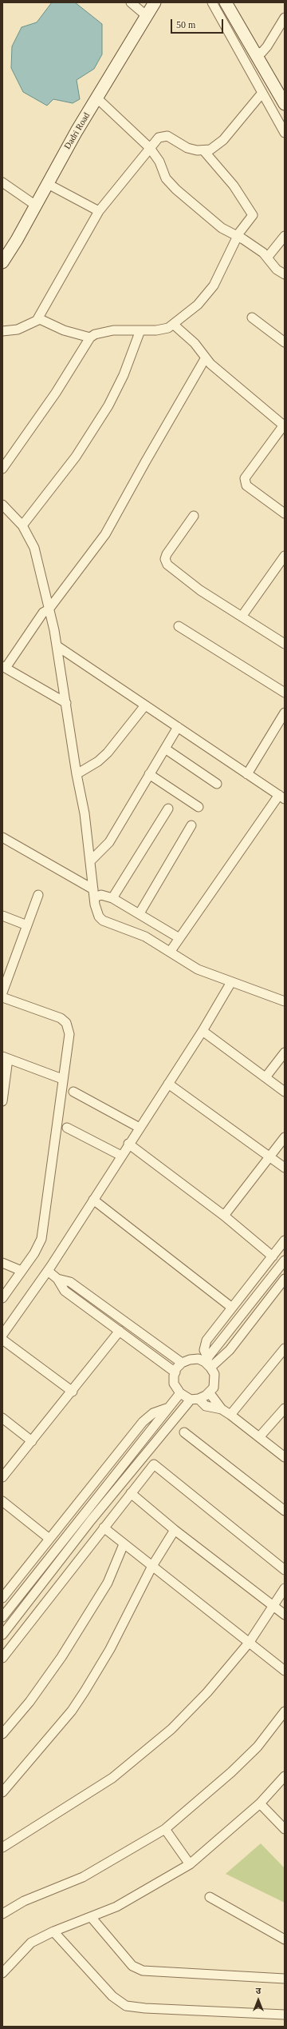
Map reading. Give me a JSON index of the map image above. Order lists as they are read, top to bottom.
{
  "streets": {
    "main road": ["Dadri Road"]
  },
  "scale_bar": "50 m",
  "north": "top"
}
